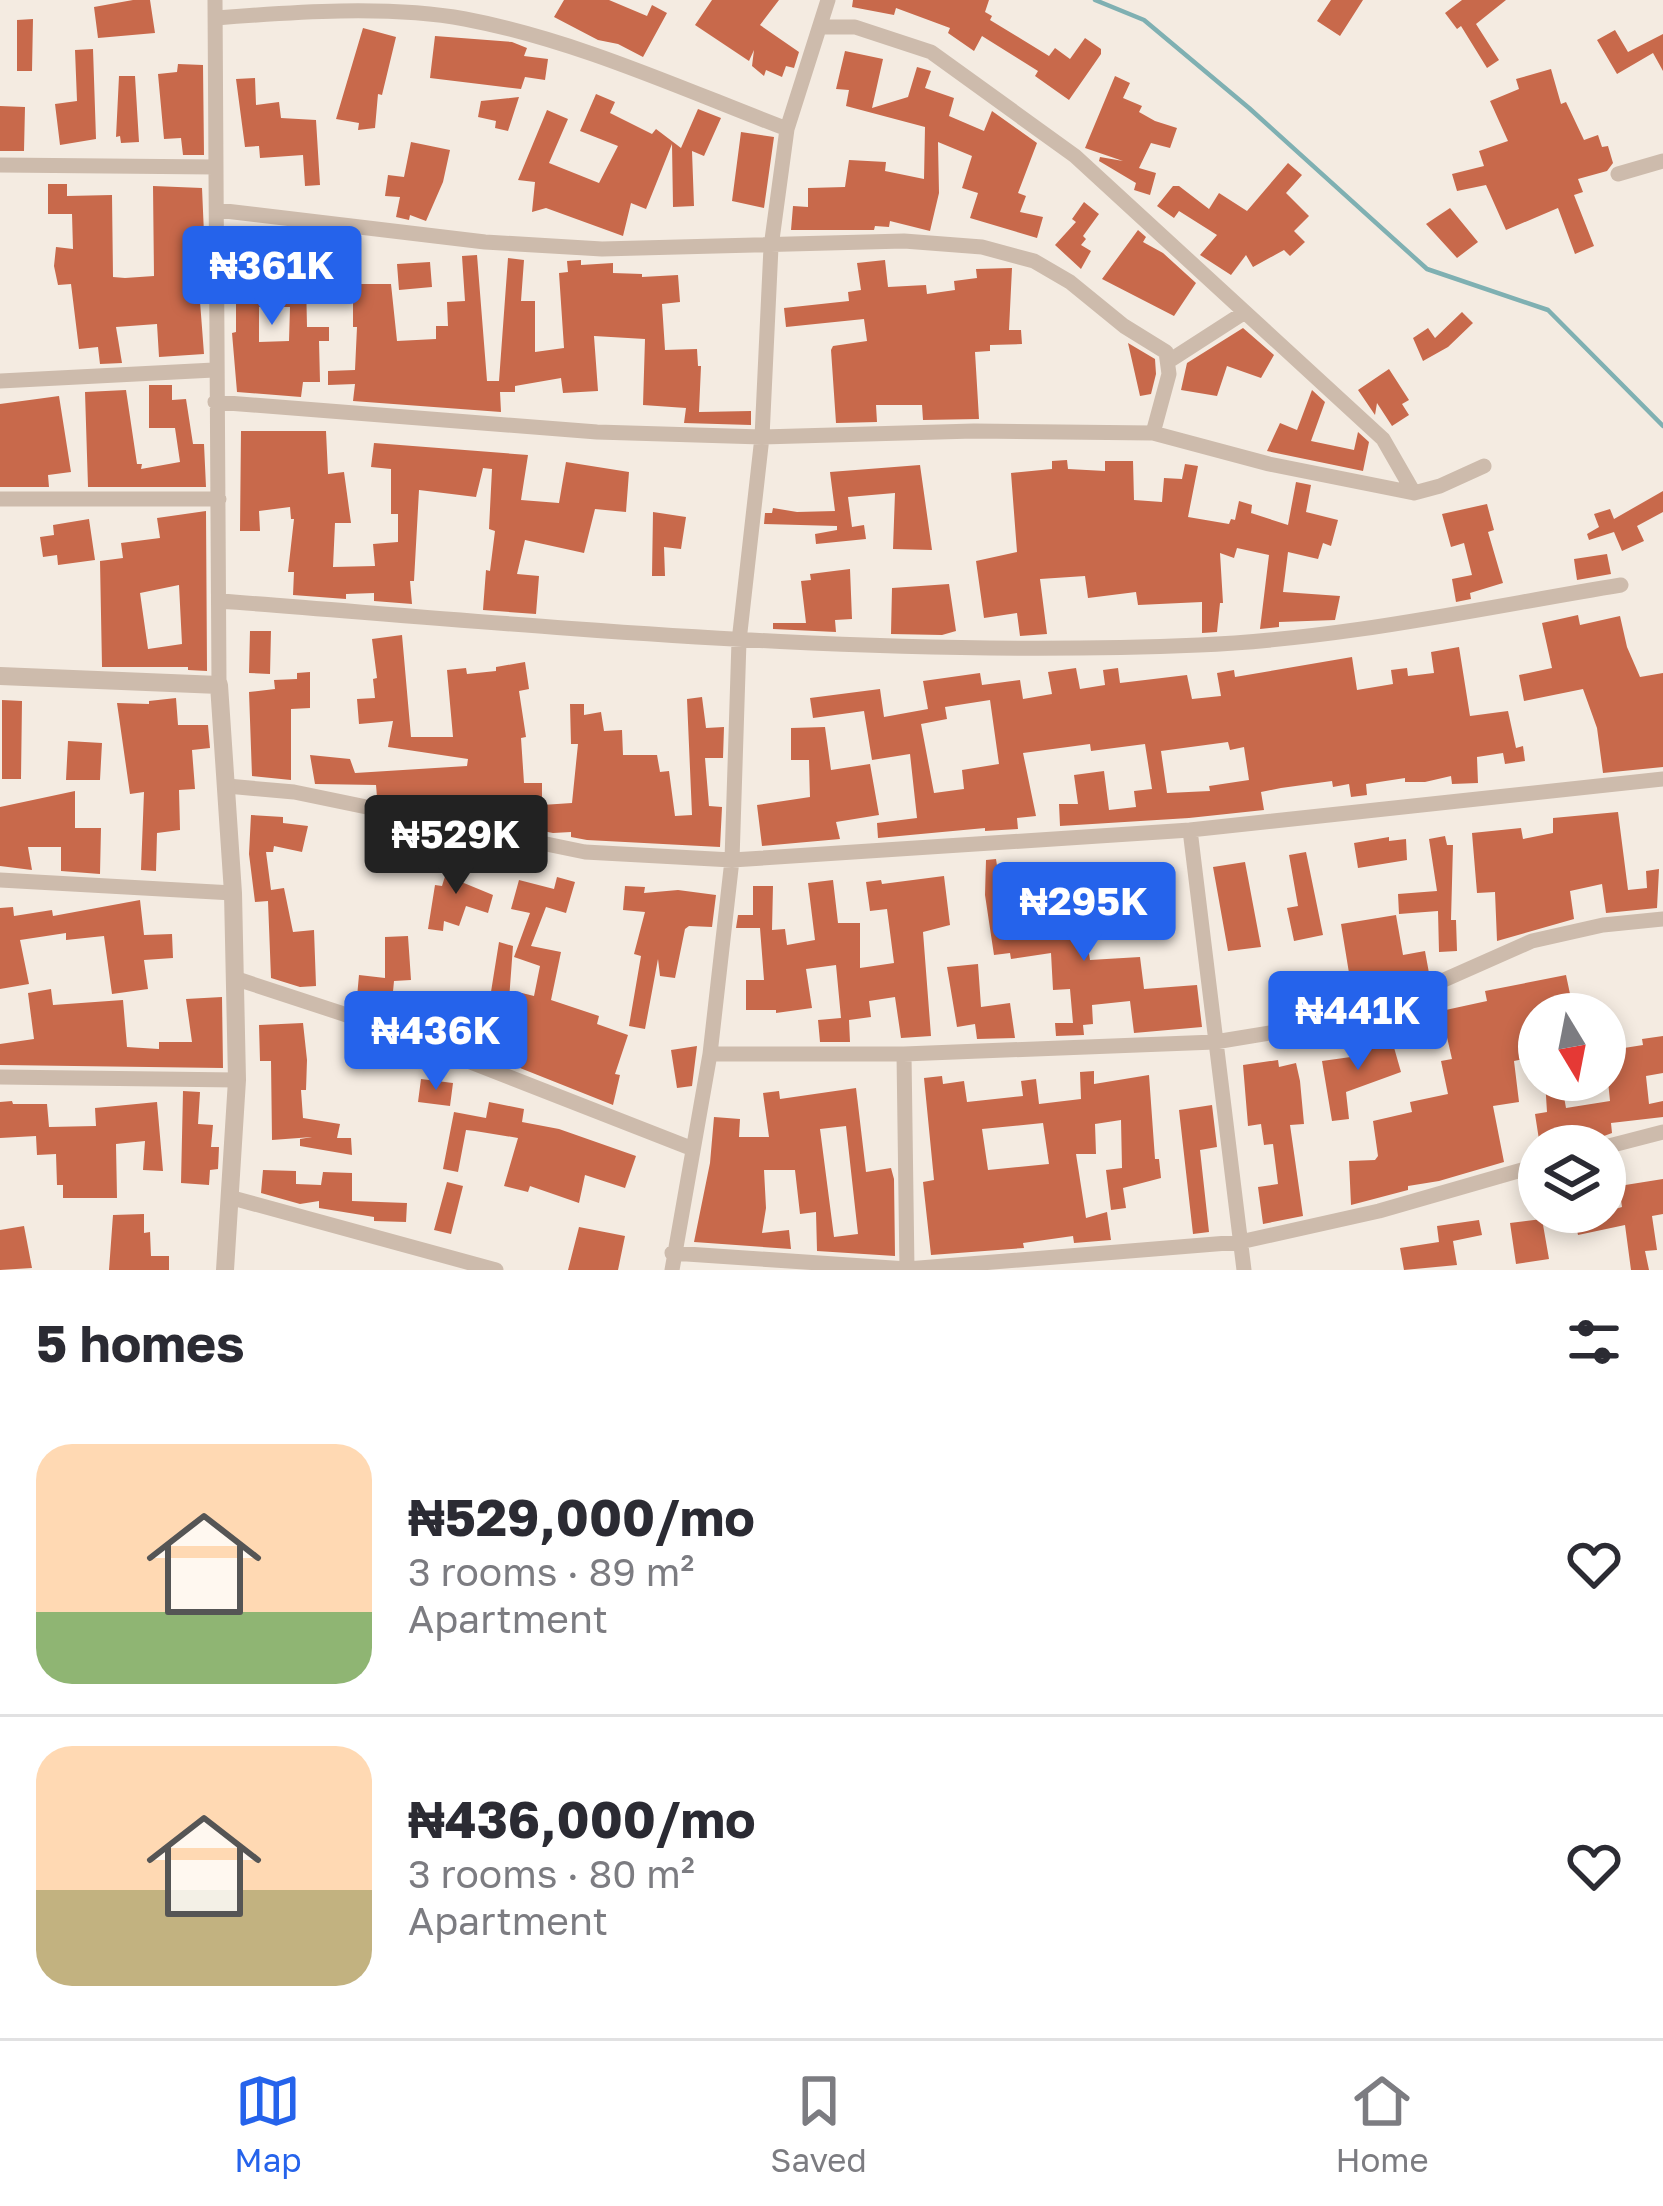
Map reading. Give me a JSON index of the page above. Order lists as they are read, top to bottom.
{
  "north": "bottom",
  "page": {
    "price": [
      "₦361K",
      "₦529K",
      "₦295K",
      "₦441K",
      "₦436K"
    ],
    "heading": "5 homes",
    "list": [
      {
        "name": "₦529,000/mo",
        "note": "3 rooms · 89 m² · Apartment"
      },
      {
        "name": "₦436,000/mo",
        "note": "3 rooms · 80 m² · Apartment"
      }
    ],
    "tabs": ["Map", "Saved", "Home"]
  }
}
